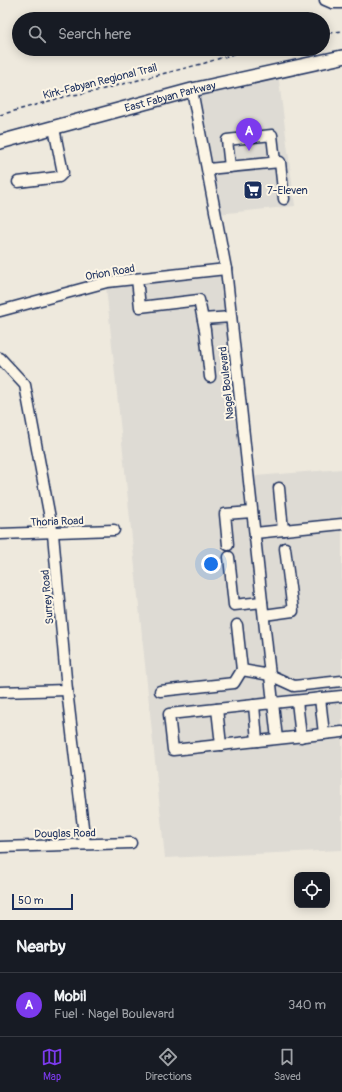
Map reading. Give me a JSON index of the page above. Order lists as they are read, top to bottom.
{
  "streets": {
    "main road": ["East Fabyan Parkway"],
    "street": [
      "Orion Road",
      "Nagel Boulevard",
      "Thoria Road",
      "Surrey Road",
      "Douglas Road"
    ],
    "path": ["Kirk-Fabyan Regional Trail"]
  },
  "crossings": [
    ["East Fabyan Parkway", "Nagel Boulevard"],
    ["Orion Road", "Nagel Boulevard"],
    ["Thoria Road", "Surrey Road"],
    ["Surrey Road", "Douglas Road"]
  ],
  "places": {
    "supermarket": ["7-Eleven"]
  },
  "scale_bar": "50 m",
  "page": {
    "search": "Search here",
    "pins": "A",
    "scale": "50 m",
    "heading": "Nearby",
    "list": [
      {
        "mark": "A",
        "name": "Mobil",
        "note": "Fuel · Nagel Boulevard",
        "value": "340 m"
      }
    ],
    "nav": ["Map", "Directions", "Saved"]
  }
}
